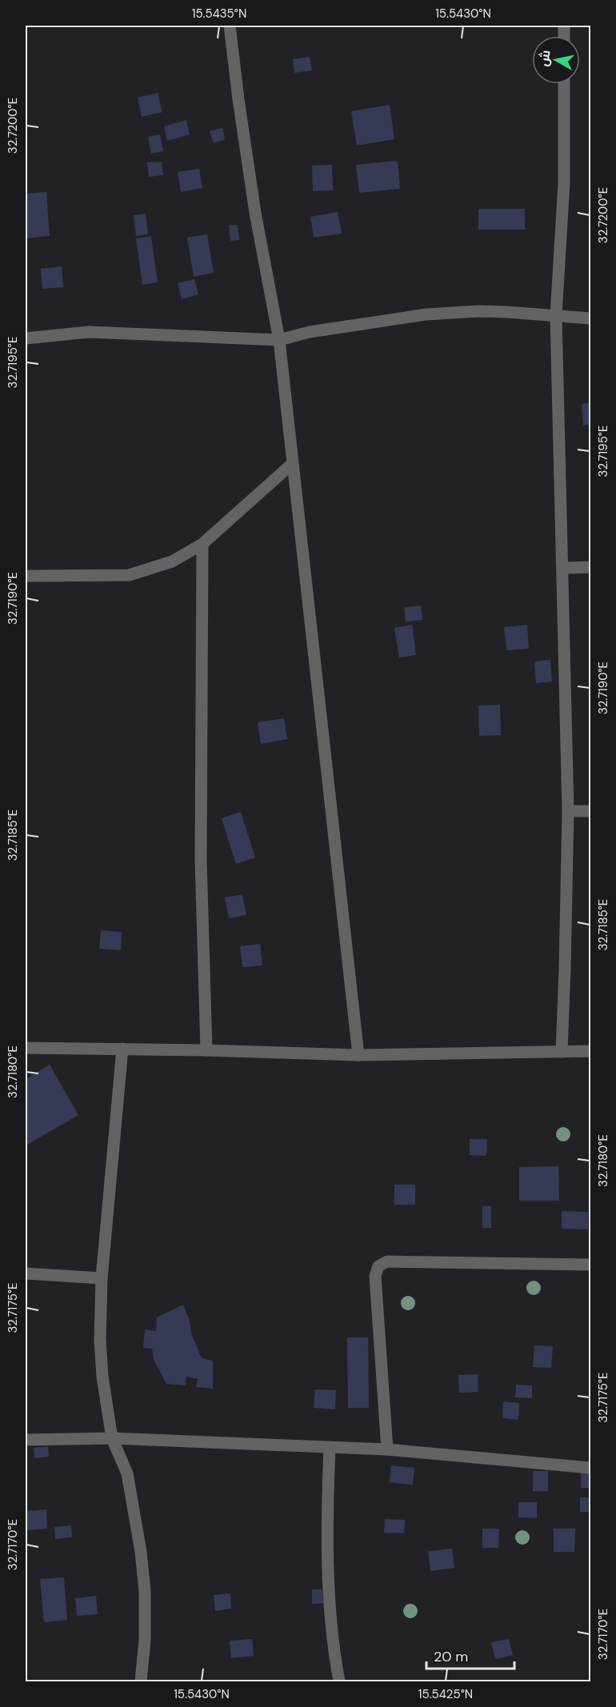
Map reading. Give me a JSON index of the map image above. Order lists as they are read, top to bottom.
{
  "scale_bar": "20 m",
  "north": "left",
  "coordinates": [
    "15.5435°N",
    "15.5430°N",
    "32.7200°E",
    "32.7195°E",
    "32.7190°E",
    "32.7185°E",
    "32.7180°E",
    "32.7175°E",
    "32.7170°E",
    "15.5425°N"
  ]
}
